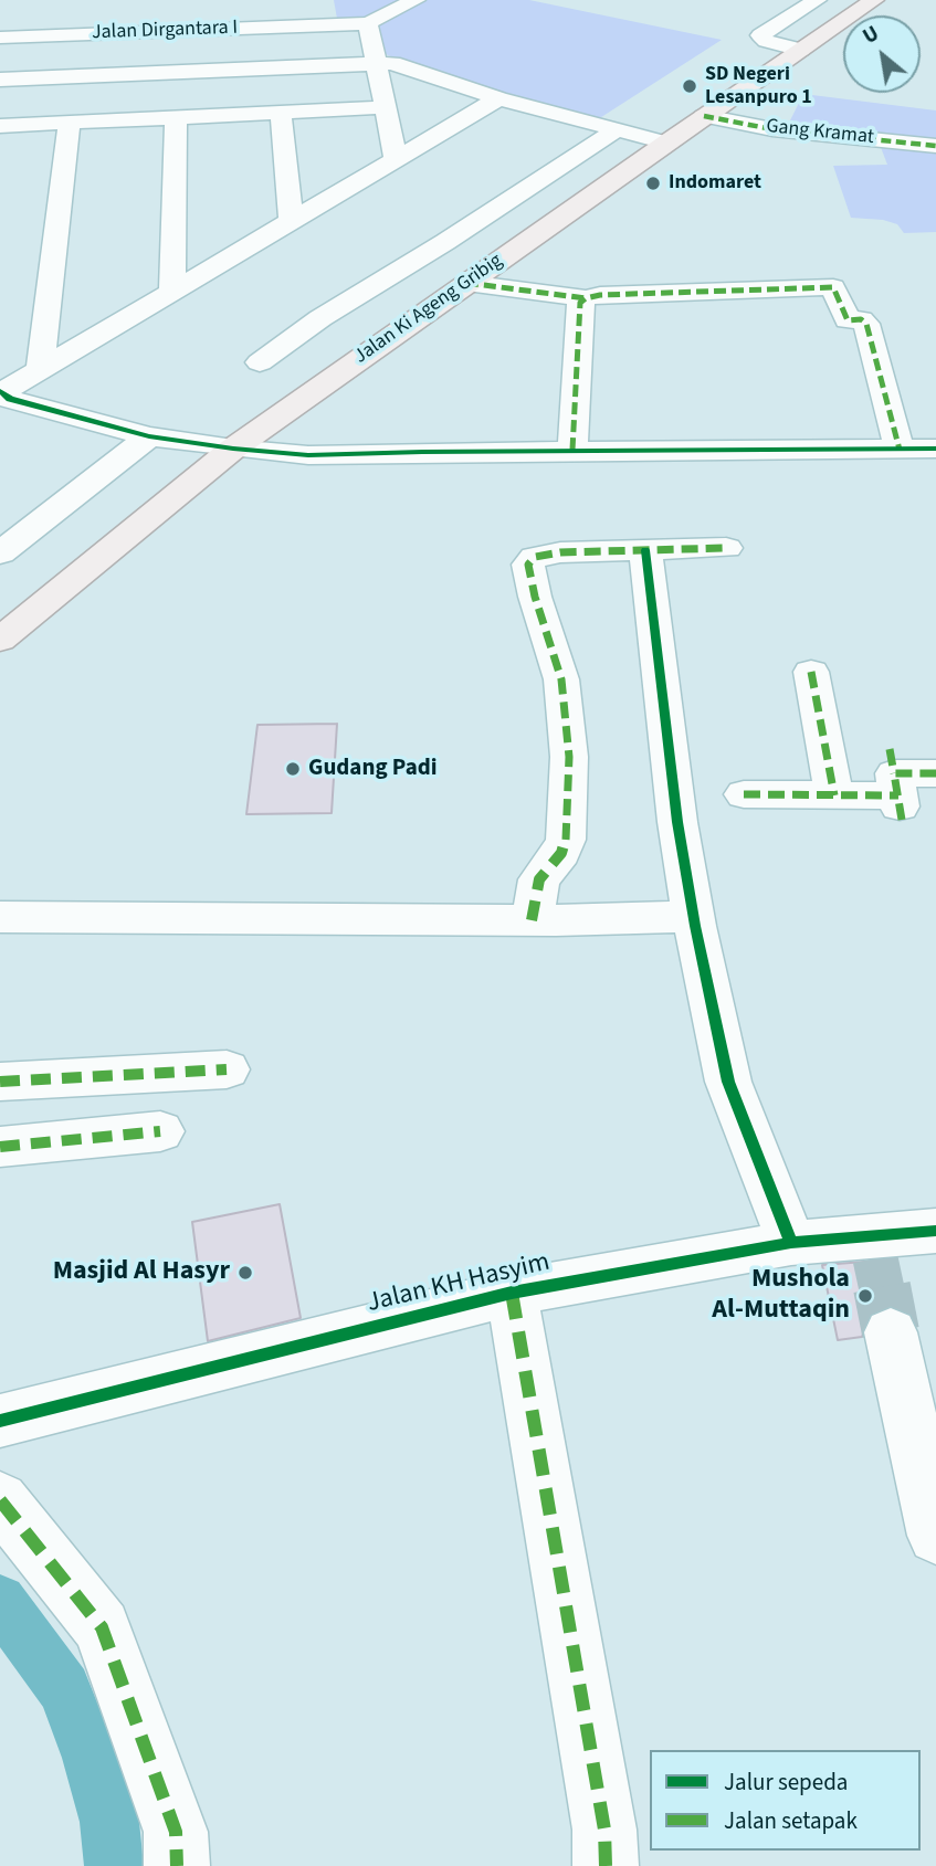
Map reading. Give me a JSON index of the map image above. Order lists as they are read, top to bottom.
{
  "streets": {
    "main road": ["Jalan Ki Ageng Gribig"],
    "street": ["Jalan Dirgantara I", "Gang Kramat", "Jalan KH Hasyim"]
  },
  "crossings": [
    ["Gang Kramat", "Jalan Ki Ageng Gribig"]
  ],
  "places": [
    "SD Negeri Lesanpuro 1",
    "Indomaret",
    "Gudang Padi",
    "Masjid Al Hasyr",
    "Mushola Al-Muttaqin"
  ],
  "legend": ["Jalur sepeda", "Jalan setapak"],
  "north": "top left"
}
